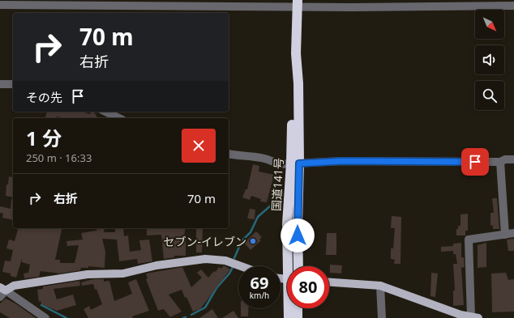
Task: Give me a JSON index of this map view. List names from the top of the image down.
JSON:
{
  "streets": {
    "highway": ["国道141号"]
  },
  "places": ["セブン-イレブン"],
  "north": "bottom right",
  "page": {
    "turn": ["70 m", "右折"],
    "then": "その先",
    "heading": ["1 分", "250 m · 16:33"],
    "list": [
      {
        "name": "右折",
        "value": "70 m"
      }
    ],
    "speed": "69 km/h",
    "limit": "80"
  }
}
